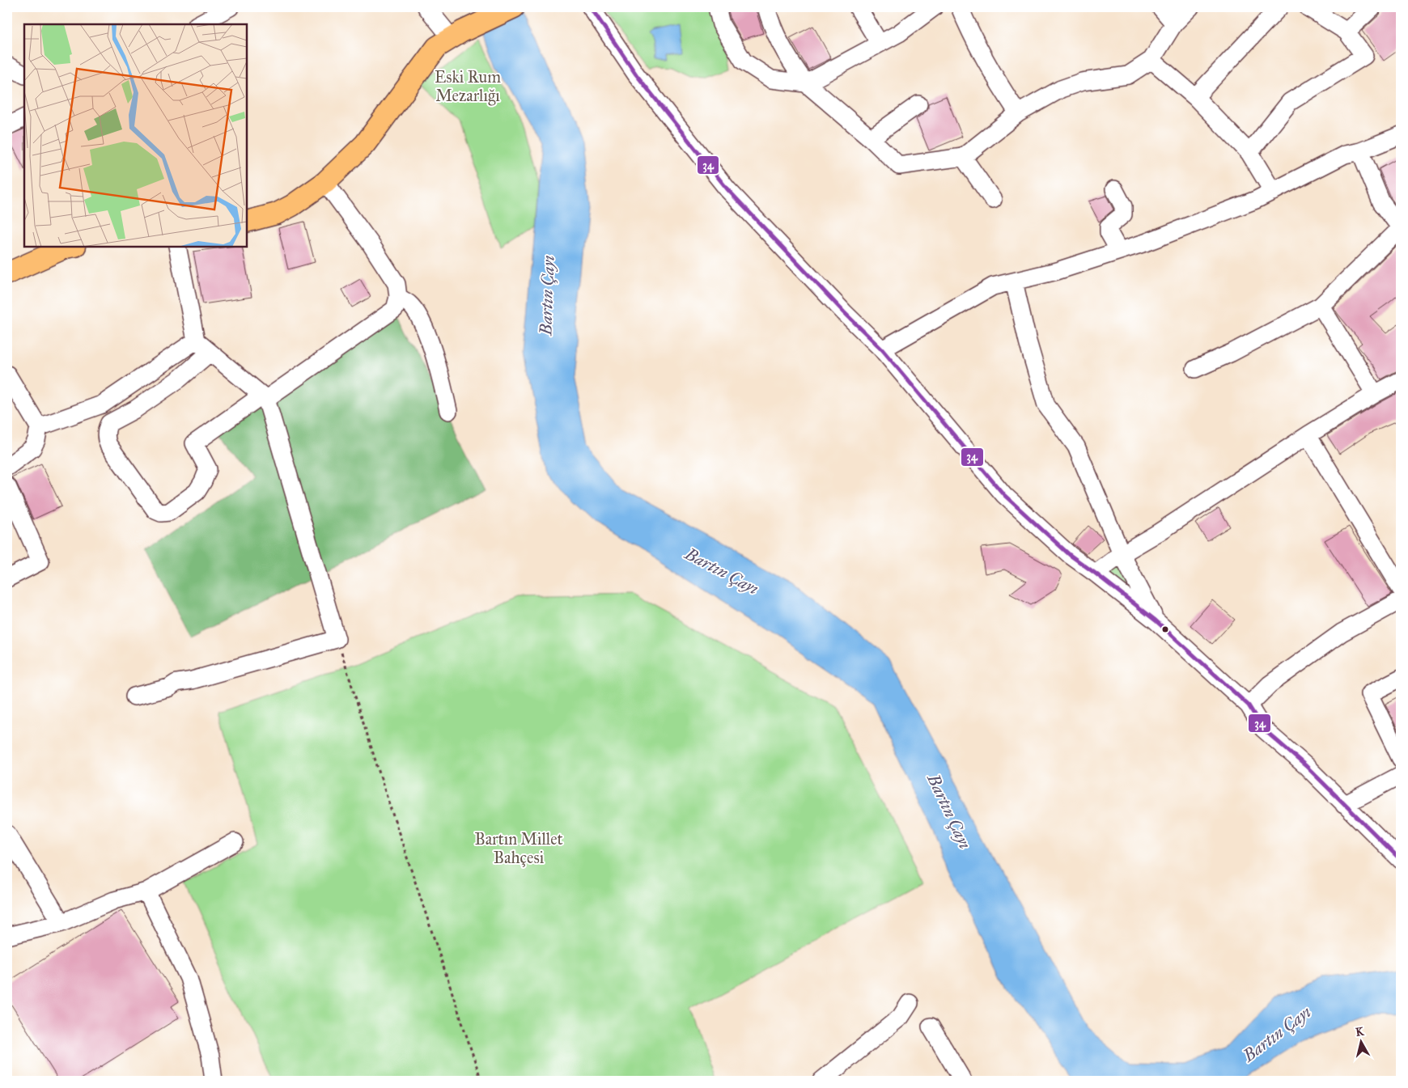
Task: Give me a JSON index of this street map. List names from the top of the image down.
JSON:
{
  "water": ["Bartın Çayı"],
  "parks": ["Eski Rum Mezarlığı", "Bartın Millet Bahçesi"],
  "lines": ["transit line 34"],
  "north": "top"
}
